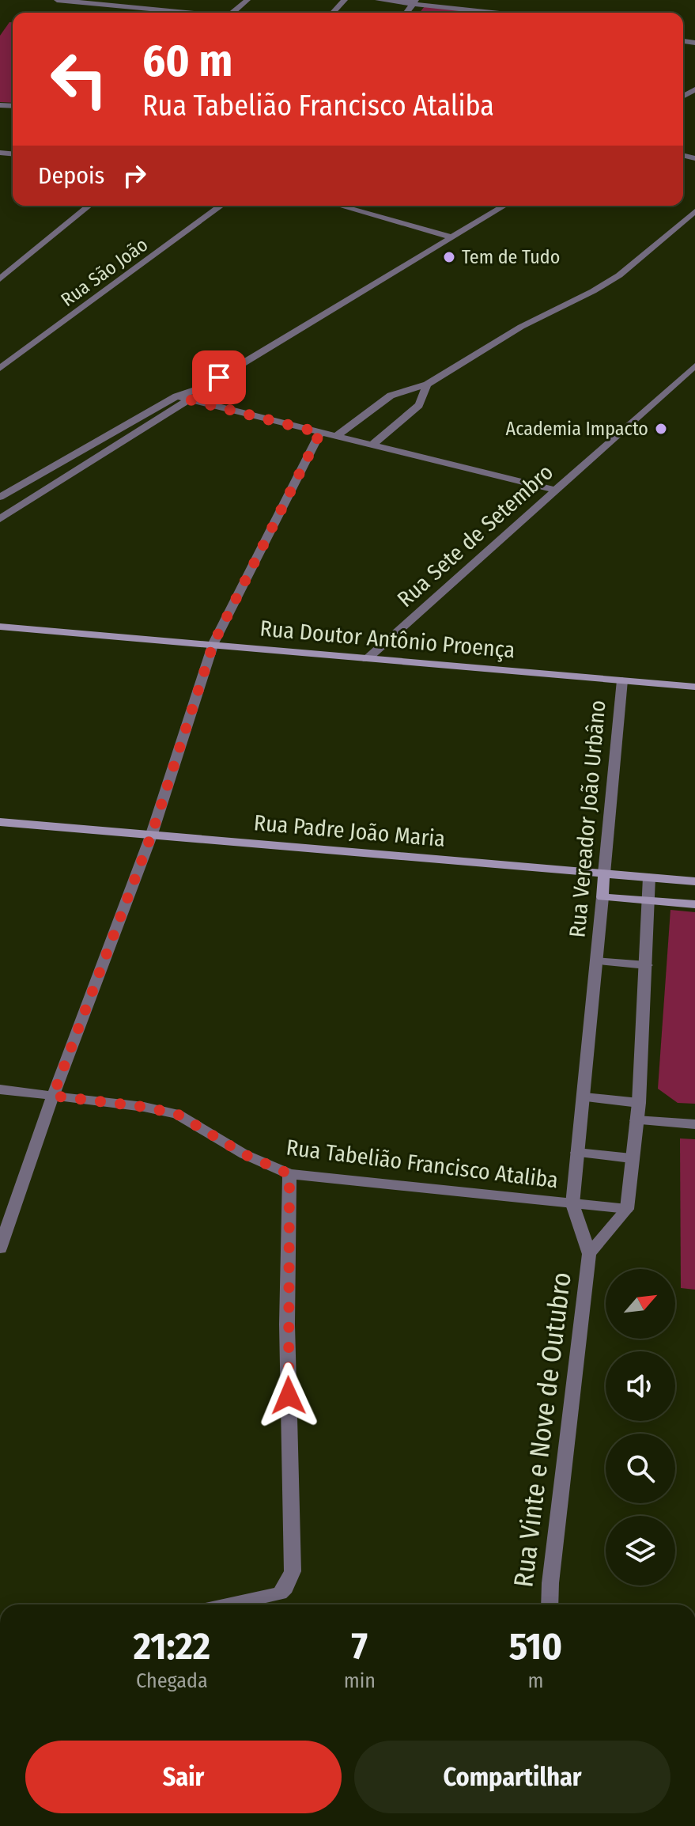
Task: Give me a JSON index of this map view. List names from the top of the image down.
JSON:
{
  "streets": {
    "main road": ["Rua Doutor Antônio Proença", "Rua Vereador João Urbâno", "Rua Padre João Maria"],
    "street": [
      "Rua São João",
      "Rua Sete de Setembro",
      "Rua Tabelião Francisco Ataliba",
      "Rua Vinte e Nove de Outubro"
    ]
  },
  "crossings": [
    ["Rua Sete de Setembro", "Rua Doutor Antônio Proença"],
    ["Rua Doutor Antônio Proença", "Rua Vereador João Urbâno"],
    ["Rua Vereador João Urbâno", "Rua Padre João Maria"],
    ["Rua Vereador João Urbâno", "Rua Tabelião Francisco Ataliba"],
    ["Rua Vereador João Urbâno", "Rua Vinte e Nove de Outubro"],
    ["Rua Tabelião Francisco Ataliba", "Rua Vinte e Nove de Outubro"]
  ],
  "places": ["Tem de Tudo", "Academia Impacto"],
  "north": "top right",
  "page": {
    "turn": ["60 m", "Rua Tabelião Francisco Ataliba"],
    "then": "Depois",
    "eta": [
      "21:22",
      "Chegada",
      "7",
      "min",
      "510",
      "m"
    ],
    "buttons": ["Sair", "Compartilhar"]
  }
}
